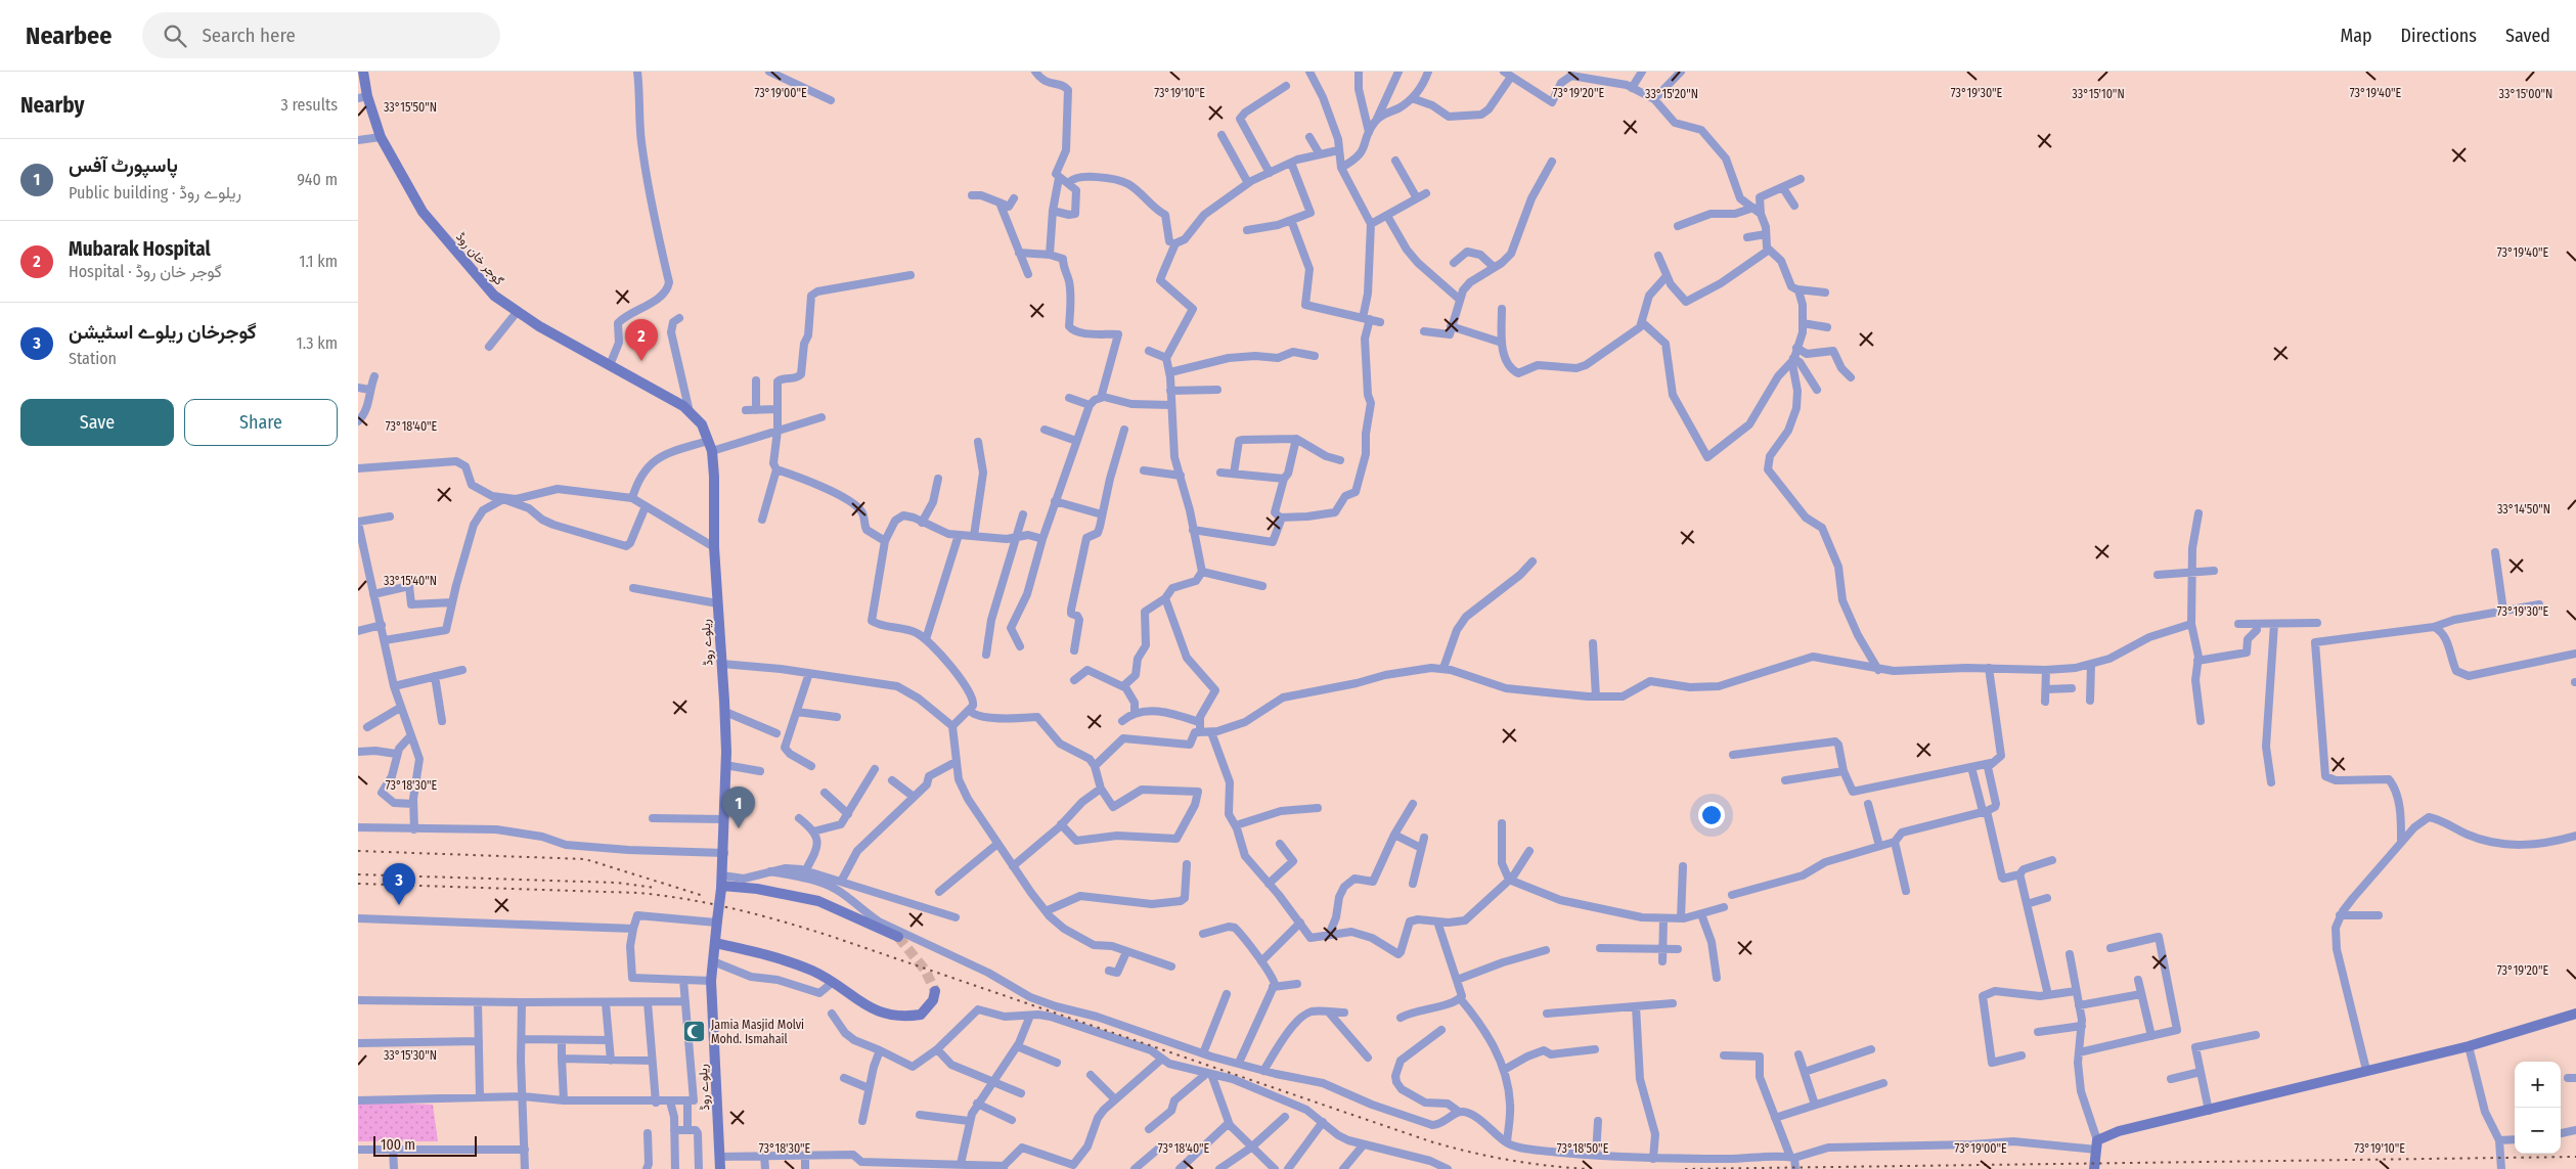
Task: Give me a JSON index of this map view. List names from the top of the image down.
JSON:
{
  "streets": {
    "main road": ["گوجر خان روڈ", "ریلوے روڈ"]
  },
  "crossings": [
    ["گوجر خان روڈ", "ریلوے روڈ"]
  ],
  "places": {
    "mosque": ["Jamia Masjid Molvi Mohd. Ismahail"]
  },
  "scale_bar": "100 m",
  "page": {
    "header": "Nearbee",
    "search": "Search here",
    "nav": ["Map", "Directions", "Saved"],
    "heading": ["Nearby", "3 results"],
    "list": [
      {
        "mark": "1",
        "name": "پاسپورٹ آفس",
        "note": "Public building · ریلوے روڈ",
        "value": "940 m"
      },
      {
        "mark": "2",
        "name": "Mubarak Hospital",
        "note": "Hospital · گوجر خان روڈ",
        "value": "1.1 km"
      },
      {
        "mark": "3",
        "name": "گوجرخان ریلوے اسٹیشن",
        "note": "Station",
        "value": "1.3 km"
      }
    ],
    "pins": ["2", "1", "3"],
    "buttons": ["Save", "Share"],
    "map_buttons": ["+", "−"],
    "scale": "100 m"
  },
  "coordinates": [
    "73°19'00\"E",
    "73°19'10\"E",
    "73°19'20\"E",
    "73°19'30\"E",
    "73°19'40\"E",
    "33°15'20\"N",
    "33°15'10\"N",
    "33°15'00\"N",
    "33°15'50\"N",
    "73°18'40\"E",
    "33°14'50\"N",
    "33°15'40\"N",
    "73°18'30\"E",
    "33°15'30\"N",
    "73°18'50\"E"
  ]
}
